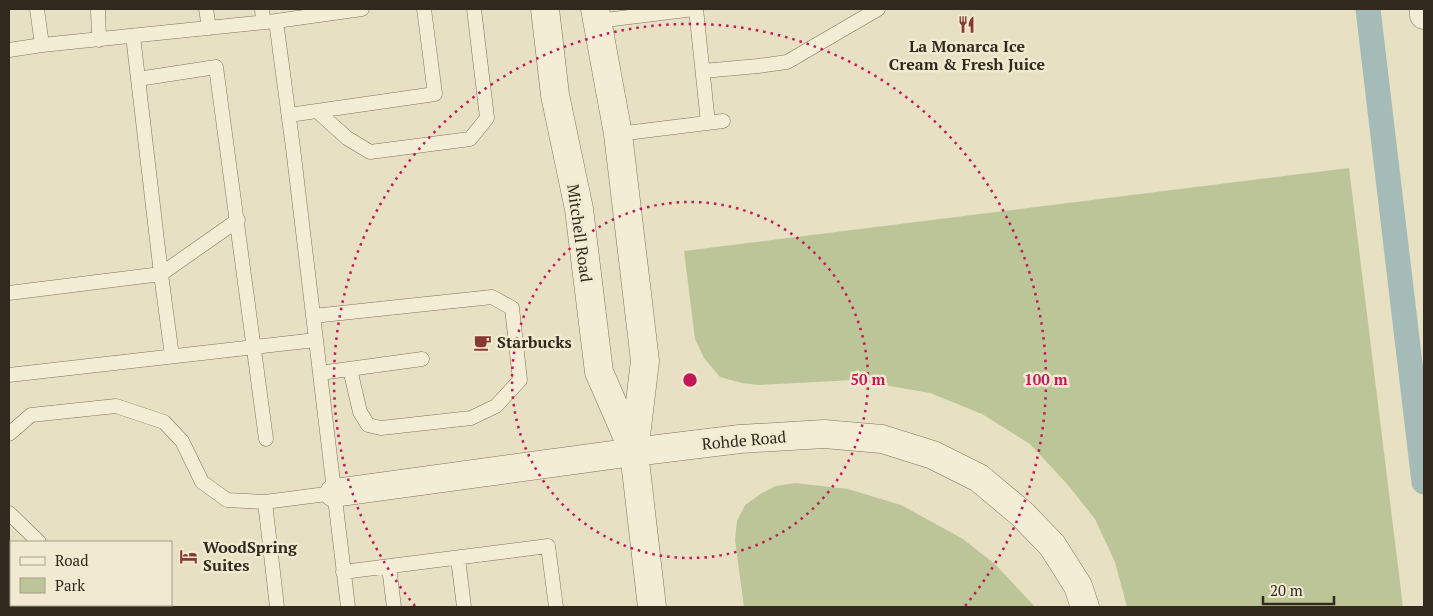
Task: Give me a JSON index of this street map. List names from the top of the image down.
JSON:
{
  "streets": {
    "street": ["Mitchell Road", "Rohde Road"]
  },
  "crossings": [
    ["Mitchell Road", "Rohde Road"]
  ],
  "places": {
    "restaurant": ["La Monarca Ice Cream & Fresh Juice"],
    "cafe": ["Starbucks"],
    "hotel": ["WoodSpring Suites"]
  },
  "legend": ["Road", "Park"],
  "scale_bar": "20 m",
  "rings": ["50 m", "100 m"]
}
